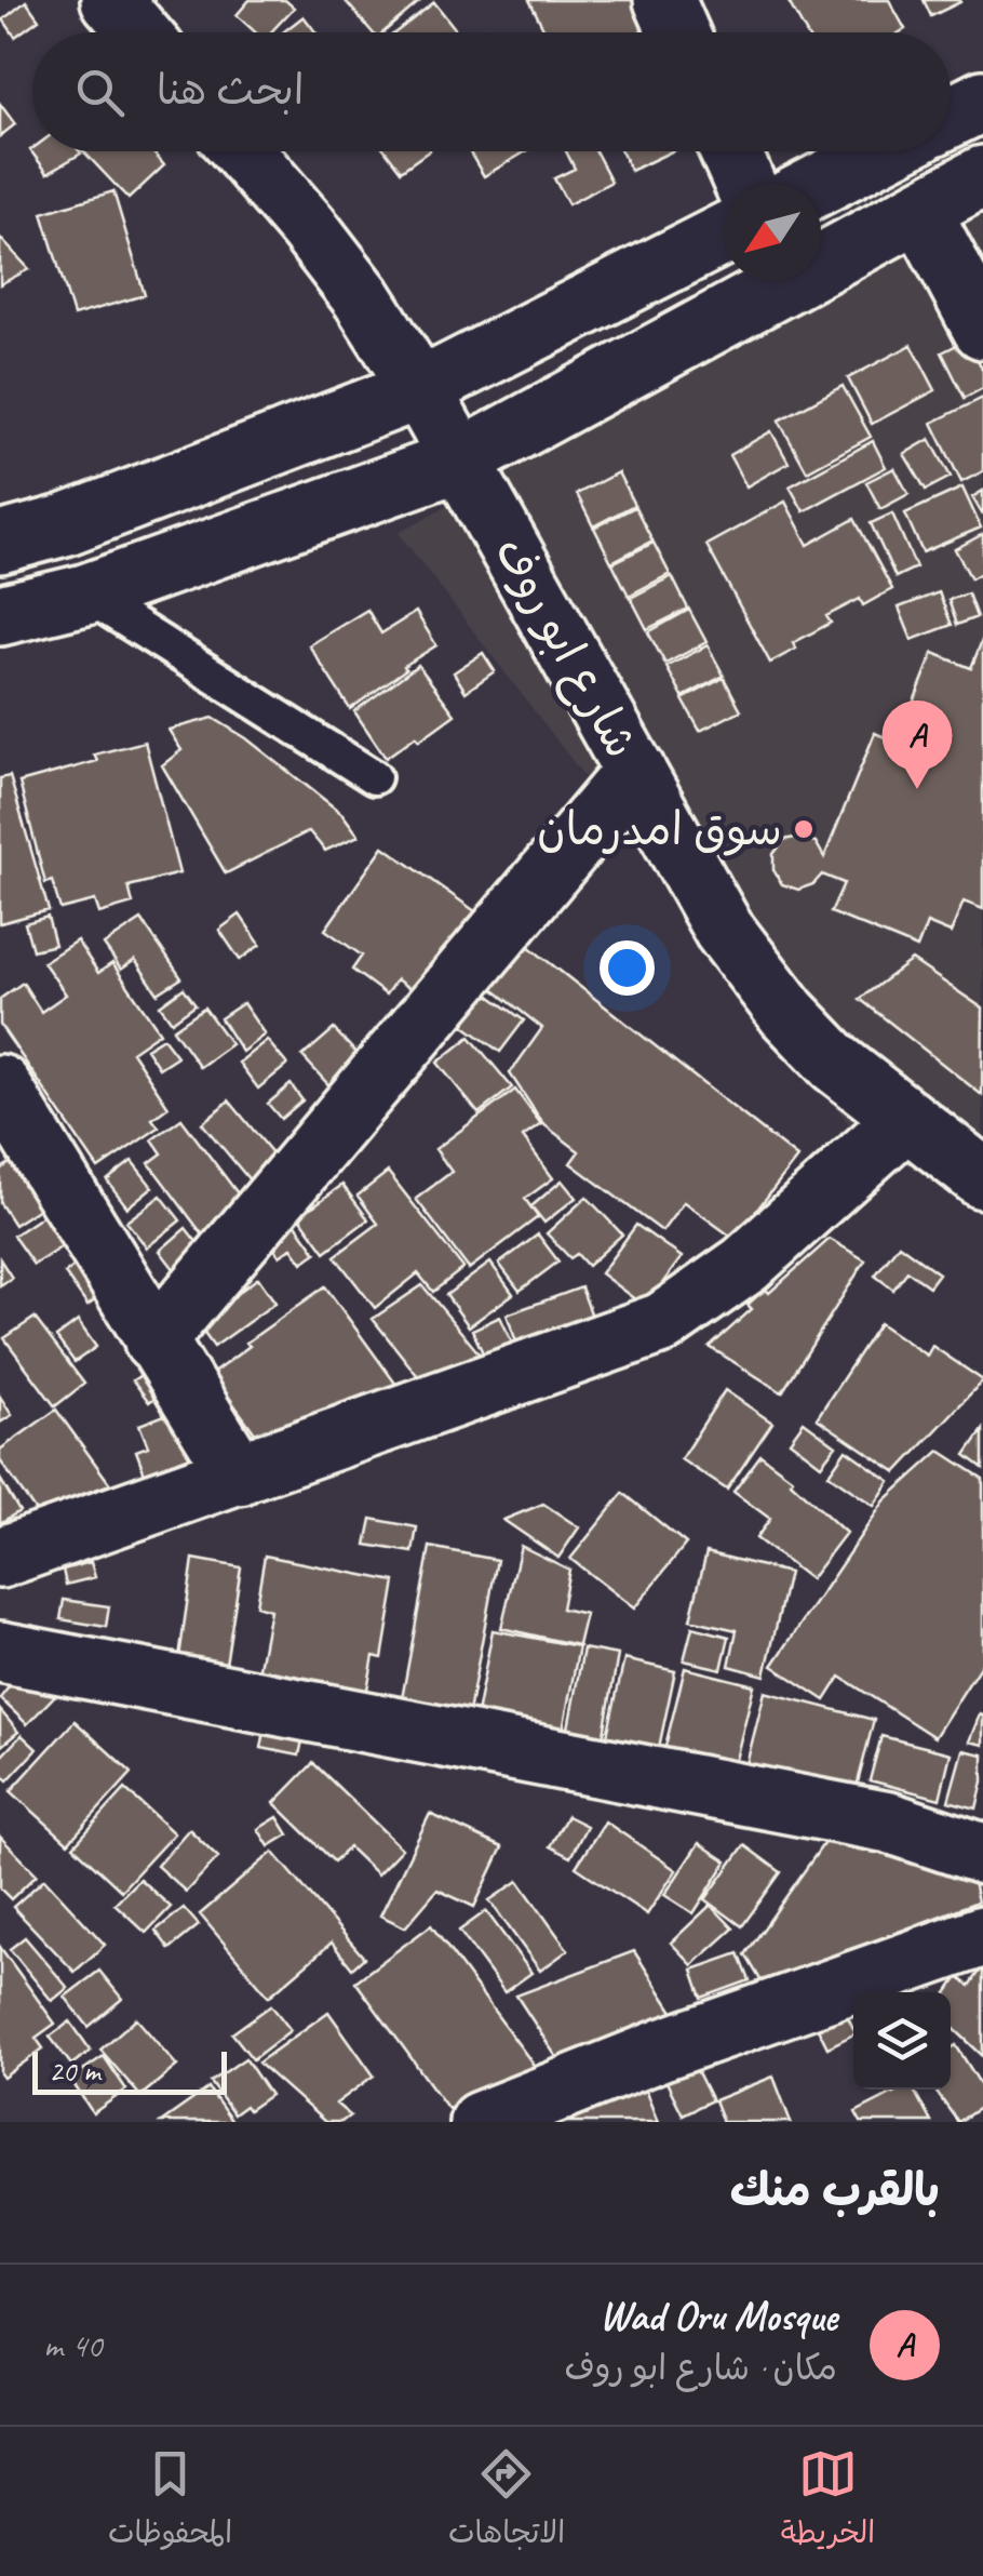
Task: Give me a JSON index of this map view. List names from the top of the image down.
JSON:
{
  "streets": {
    "street": ["شارع ابو روف"]
  },
  "places": ["سوق امدرمان"],
  "scale_bar": "20 m",
  "north": "bottom left",
  "page": {
    "search": "ابحث هنا",
    "pins": "A",
    "scale": "20 m",
    "heading": "بالقرب منك",
    "list": [
      {
        "mark": "A",
        "name": "Wad Oru Mosque",
        "note": "مكان · شارع ابو روف",
        "value": "40 m"
      }
    ],
    "nav": ["الخريطة", "الاتجاهات", "المحفوظات"]
  }
}
